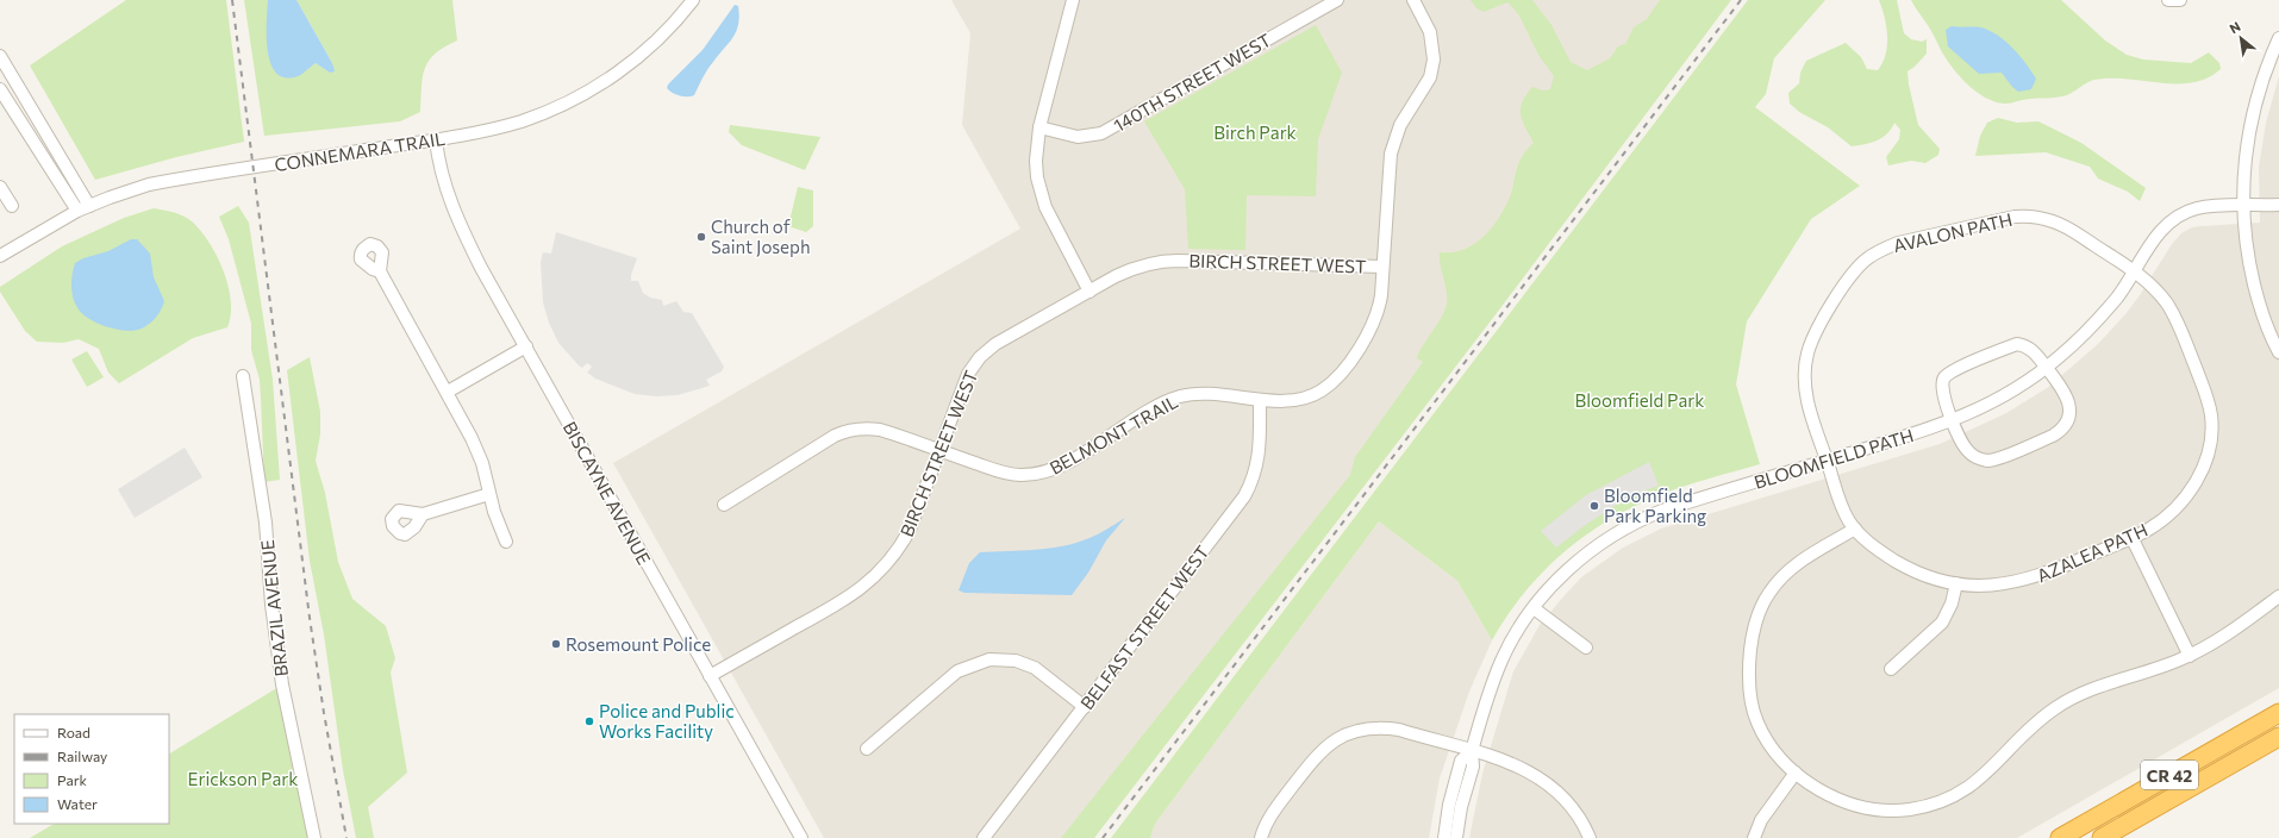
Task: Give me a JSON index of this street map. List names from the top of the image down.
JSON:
{
  "streets": {
    "highway": ["CR 42"],
    "street": [
      "140TH STREET WEST",
      "CONNEMARA TRAIL",
      "AVALON PATH",
      "BIRCH STREET WEST",
      "BELMONT TRAIL",
      "BLOOMFIELD PATH",
      "BISCAYNE AVENUE",
      "AZALEA PATH",
      "BRAZIL AVENUE",
      "BELFAST STREET WEST"
    ]
  },
  "crossings": [
    ["CONNEMARA TRAIL", "BISCAYNE AVENUE"],
    ["AVALON PATH", "BLOOMFIELD PATH"],
    ["AVALON PATH", "AZALEA PATH"],
    ["BIRCH STREET WEST", "BELMONT TRAIL"],
    ["BIRCH STREET WEST", "BISCAYNE AVENUE"],
    ["BELMONT TRAIL", "BELFAST STREET WEST"],
    ["BLOOMFIELD PATH", "AZALEA PATH"]
  ],
  "parks": ["Birch Park", "Bloomfield Park", "Erickson Park"],
  "places": [
    "Church of Saint Joseph",
    "Bloomfield Park Parking",
    "Rosemount Police",
    "Police and Public Works Facility"
  ],
  "legend": [
    "Road",
    "Railway",
    "Park",
    "Water"
  ],
  "north": "top left"
}
